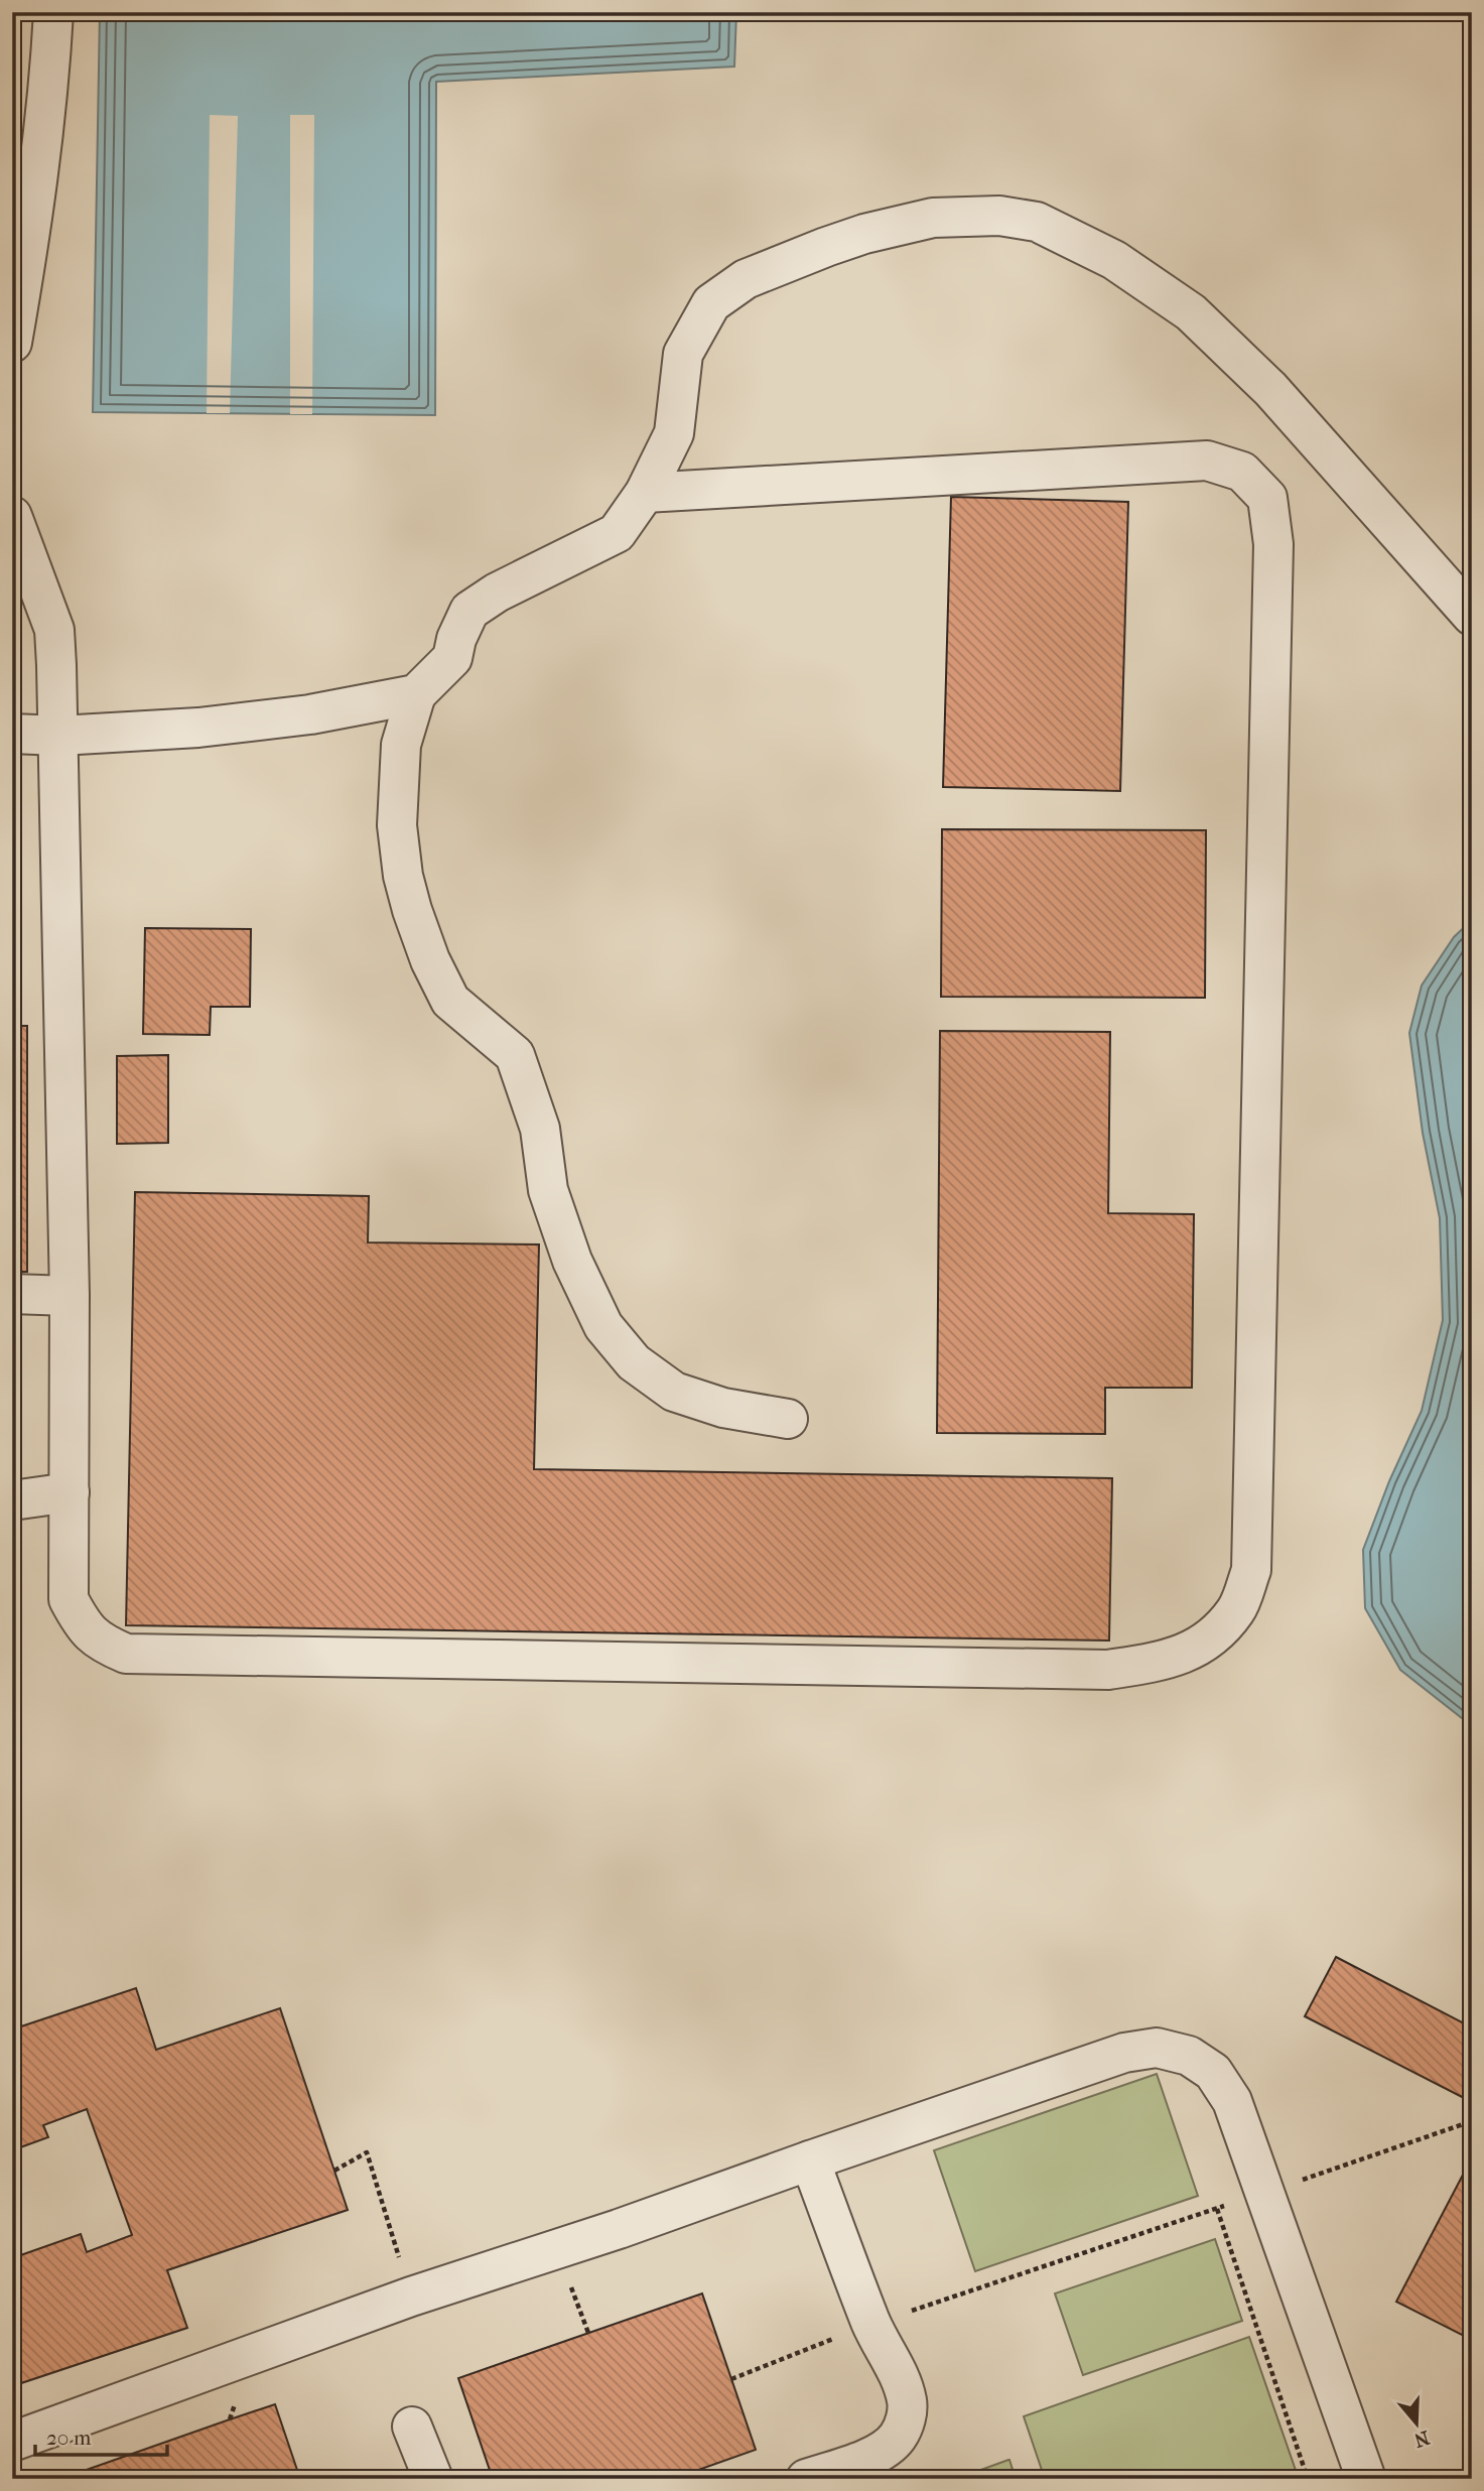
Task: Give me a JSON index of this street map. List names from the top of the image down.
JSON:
{
  "scale_bar": "20 m",
  "north": "bottom"
}
